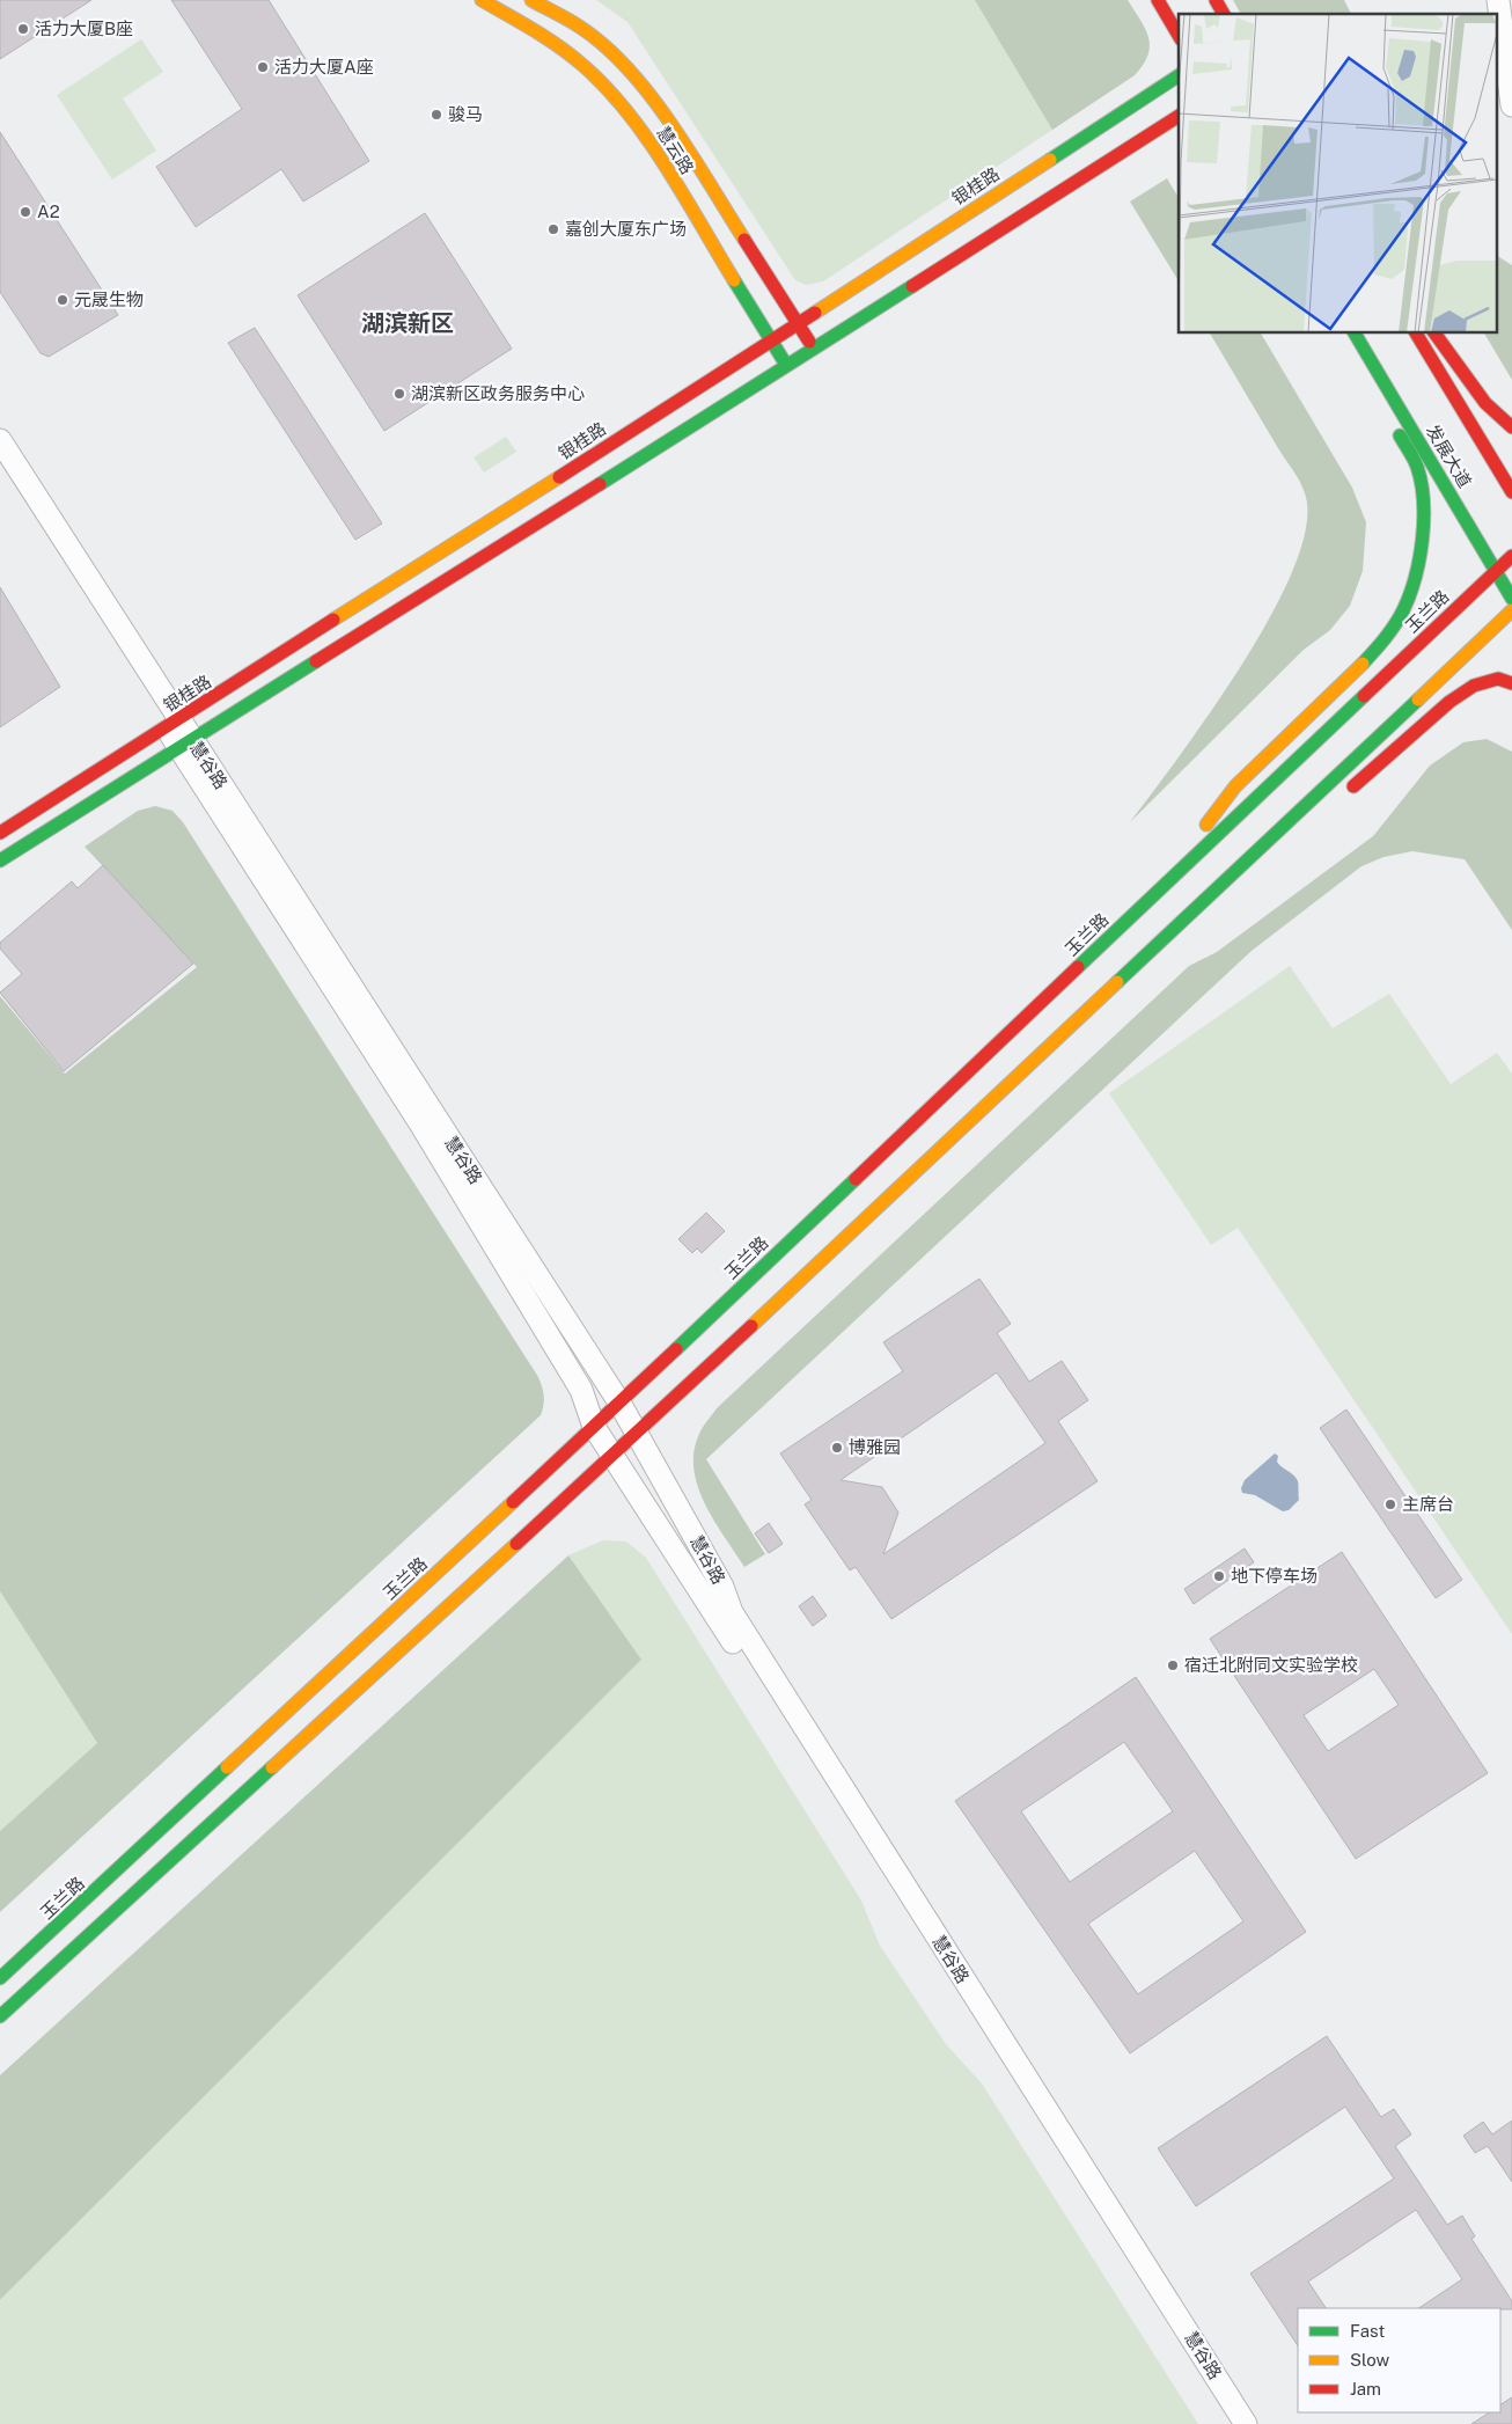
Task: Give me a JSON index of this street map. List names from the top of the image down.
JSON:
{
  "streets": {
    "street": [
      "慧云路",
      "银桂路",
      "发展大道",
      "玉兰路",
      "慧谷路"
    ]
  },
  "crossings": [
    ["慧云路", "银桂路"],
    ["银桂路", "慧谷路"],
    ["发展大道", "玉兰路"],
    ["玉兰路", "慧谷路"]
  ],
  "districts": ["湖滨新区"],
  "places": [
    "活力大厦B座",
    "活力大厦A座",
    "骏马",
    "A2",
    "嘉创大厦东广场",
    "元晟生物",
    "湖滨新区政务服务中心",
    "博雅园",
    "主席台",
    "地下停车场",
    "宿迁北附同文实验学校"
  ],
  "legend": ["Fast", "Slow", "Jam"]
}
